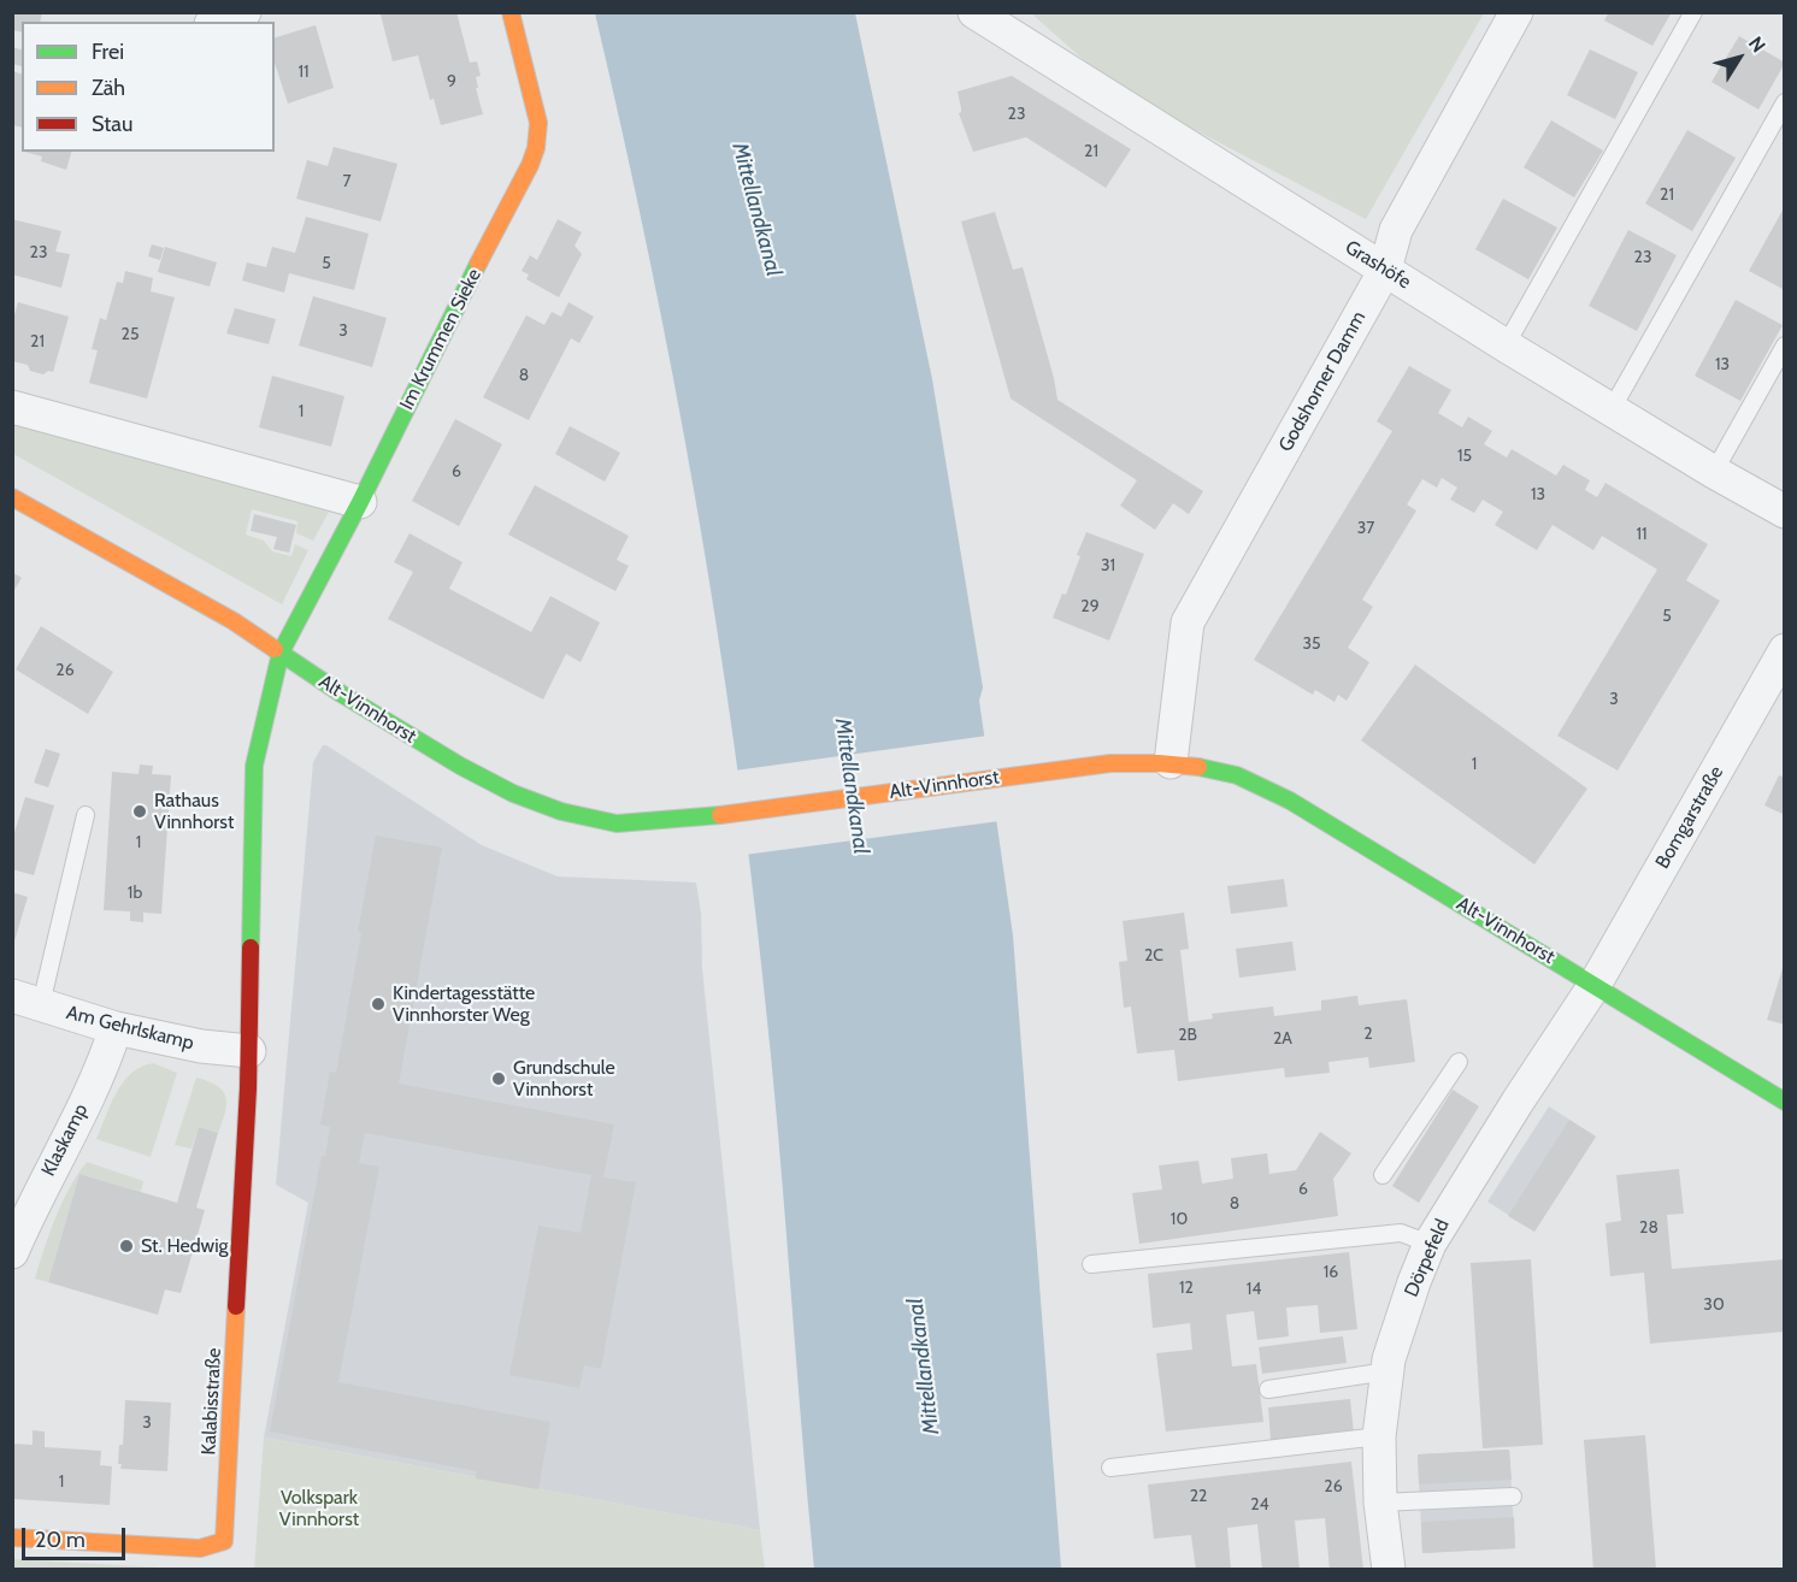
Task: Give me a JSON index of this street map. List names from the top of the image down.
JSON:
{
  "streets": {
    "street": [
      "Grashöfe",
      "Im Krummen Sieke",
      "Godshorner Damm",
      "Alt-Vinnhorst",
      "Bomgarstraße",
      "Am Gehrlskamp",
      "Klaskamp",
      "Dörpefeld",
      "Kalabisstraße"
    ]
  },
  "crossings": [
    ["Grashöfe", "Godshorner Damm"],
    ["Im Krummen Sieke", "Alt-Vinnhorst"],
    ["Im Krummen Sieke", "Am Gehrlskamp"],
    ["Im Krummen Sieke", "Kalabisstraße"],
    ["Godshorner Damm", "Alt-Vinnhorst"],
    ["Alt-Vinnhorst", "Bomgarstraße"],
    ["Alt-Vinnhorst", "Dörpefeld"],
    ["Bomgarstraße", "Dörpefeld"],
    ["Am Gehrlskamp", "Klaskamp"],
    ["Am Gehrlskamp", "Kalabisstraße"]
  ],
  "water": ["Mittellandkanal"],
  "parks": ["Volkspark Vinnhorst"],
  "places": [
    "Rathaus Vinnhorst",
    "Kindertagesstätte Vinnhorster Weg",
    "Grundschule Vinnhorst",
    "St. Hedwig"
  ],
  "house_numbers": [
    "11",
    "9",
    "23",
    "21",
    "7",
    "21",
    "23",
    "23",
    "5",
    "3",
    "25",
    "21",
    "13",
    "8",
    "1",
    "15",
    "6",
    "13",
    "37",
    "11",
    "31",
    "29",
    "5",
    "35",
    "26",
    "3",
    "1",
    "1",
    "1b",
    "2C",
    "2",
    "2B",
    "2A",
    "6",
    "8",
    "10",
    "28",
    "16",
    "12",
    "14",
    "30",
    "3",
    "1",
    "26",
    "22",
    "24"
  ],
  "legend": ["Frei", "Zäh", "Stau"],
  "scale_bar": "20 m",
  "north": "top right"
}
